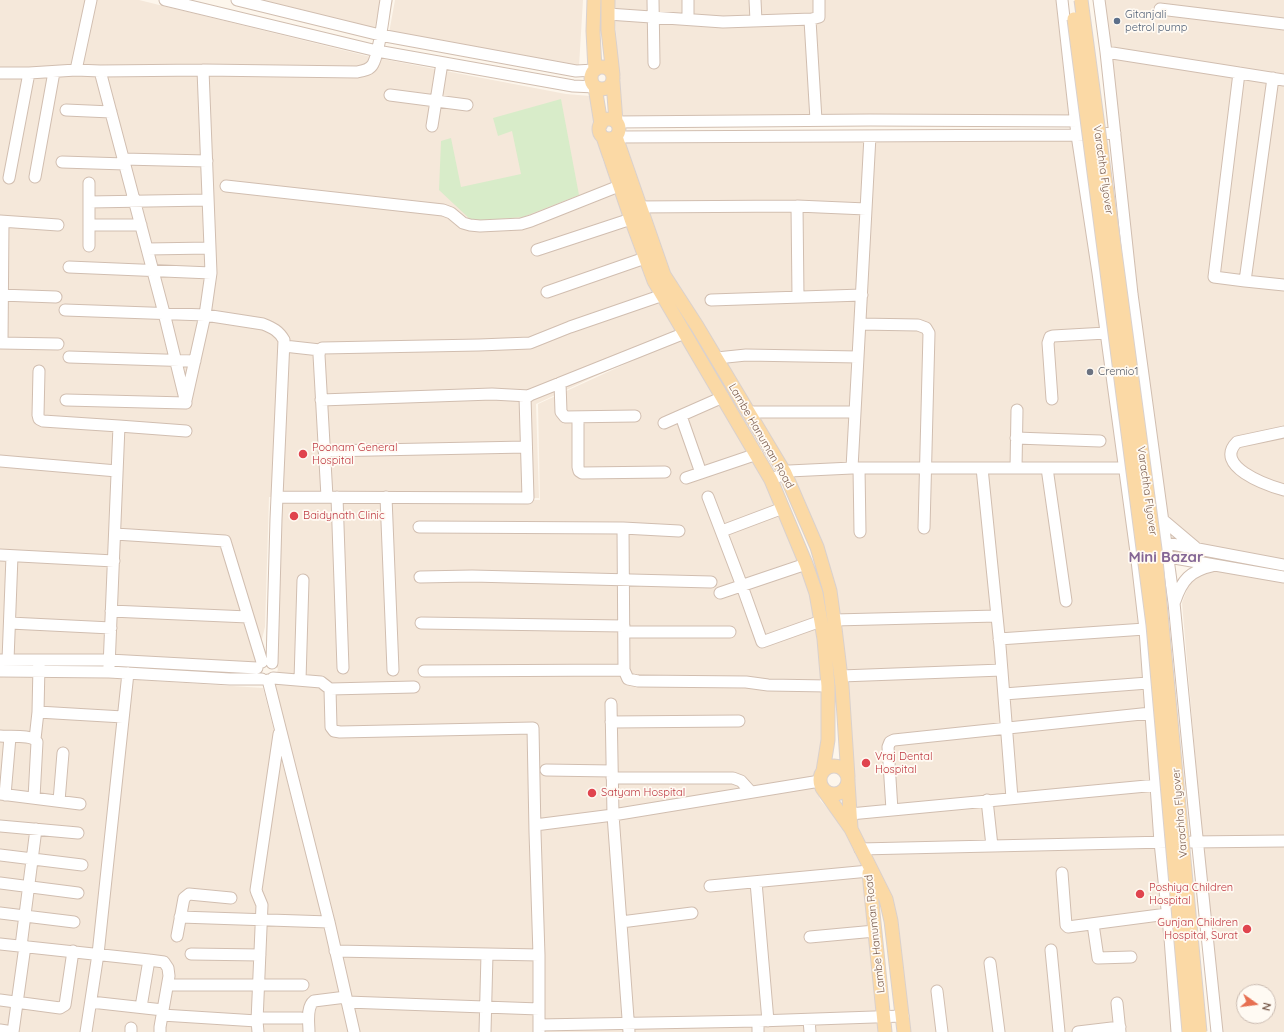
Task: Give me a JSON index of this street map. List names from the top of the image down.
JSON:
{
  "streets": {
    "main road": ["Varachha Flyover", "Lambe Hanuman Road"]
  },
  "districts": ["Mini Bazar"],
  "places": [
    "Gitanjali petrol pump",
    "Cremio1",
    "Poonam General Hospital",
    "Baidynath Clinic",
    "Vraj Dental Hospital",
    "Satyam Hospital",
    "Poshiya Children Hospital",
    "Gunjan Children Hospital, Surat"
  ],
  "north": "right"
}
